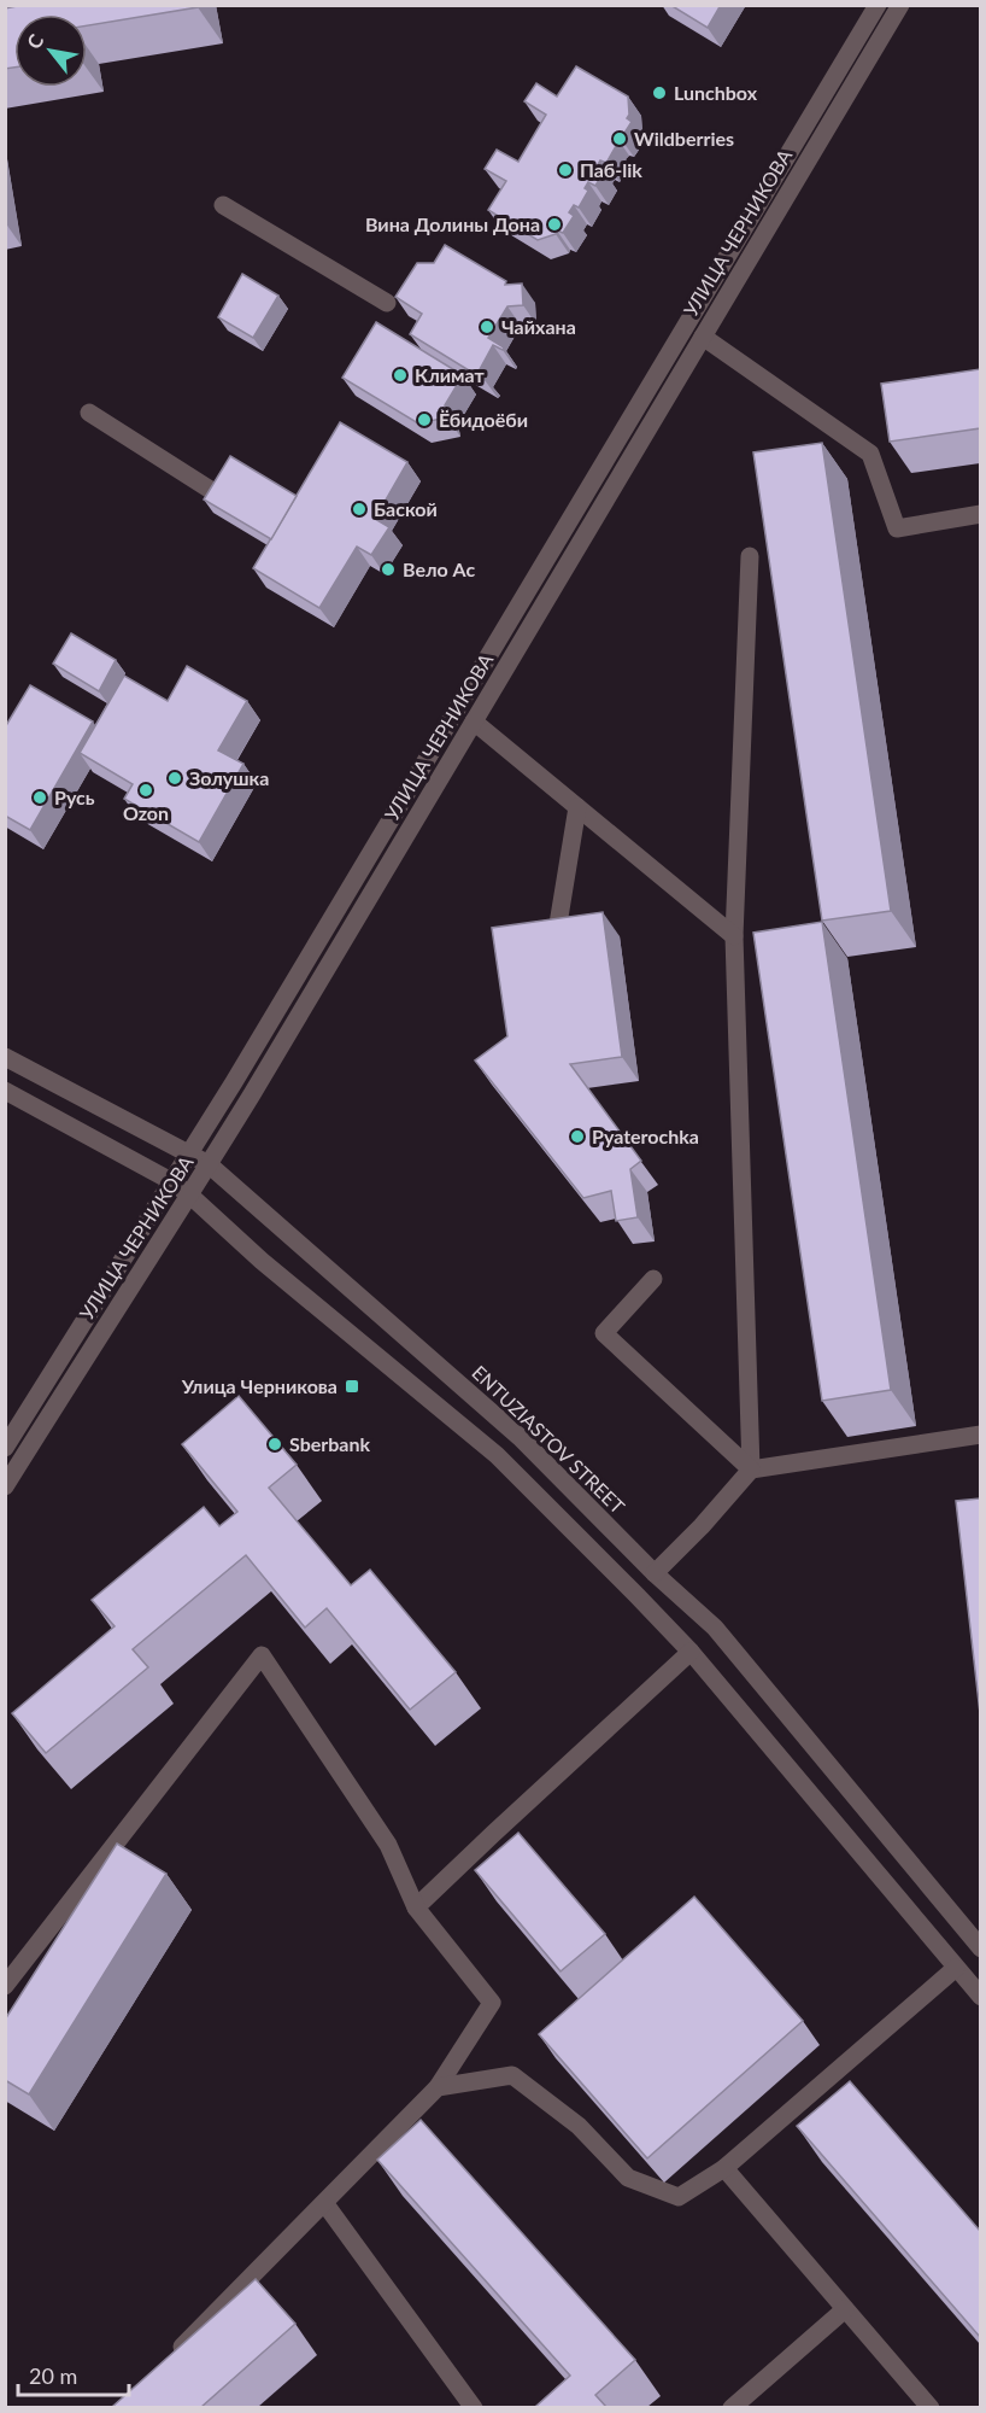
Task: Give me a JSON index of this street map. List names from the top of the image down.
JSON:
{
  "streets": {
    "street": ["УЛИЦА ЧЕРНИКОВА", "ENTUZIASTOV STREET"]
  },
  "crossings": [
    ["УЛИЦА ЧЕРНИКОВА", "ENTUZIASTOV STREET"]
  ],
  "places": {
    "other": [
      "Lunchbox",
      "Wildberries",
      "Паб-lik",
      "Вина Долины Дона",
      "Чайхана",
      "Климат",
      "Ёбидоёби",
      "Баской",
      "Вело Ас",
      "Золушка",
      "Ozon",
      "Русь",
      "Pyaterochka",
      "Sberbank"
    ],
    "transit": ["Улица Черникова"]
  },
  "scale_bar": "20 m",
  "north": "top left"
}
